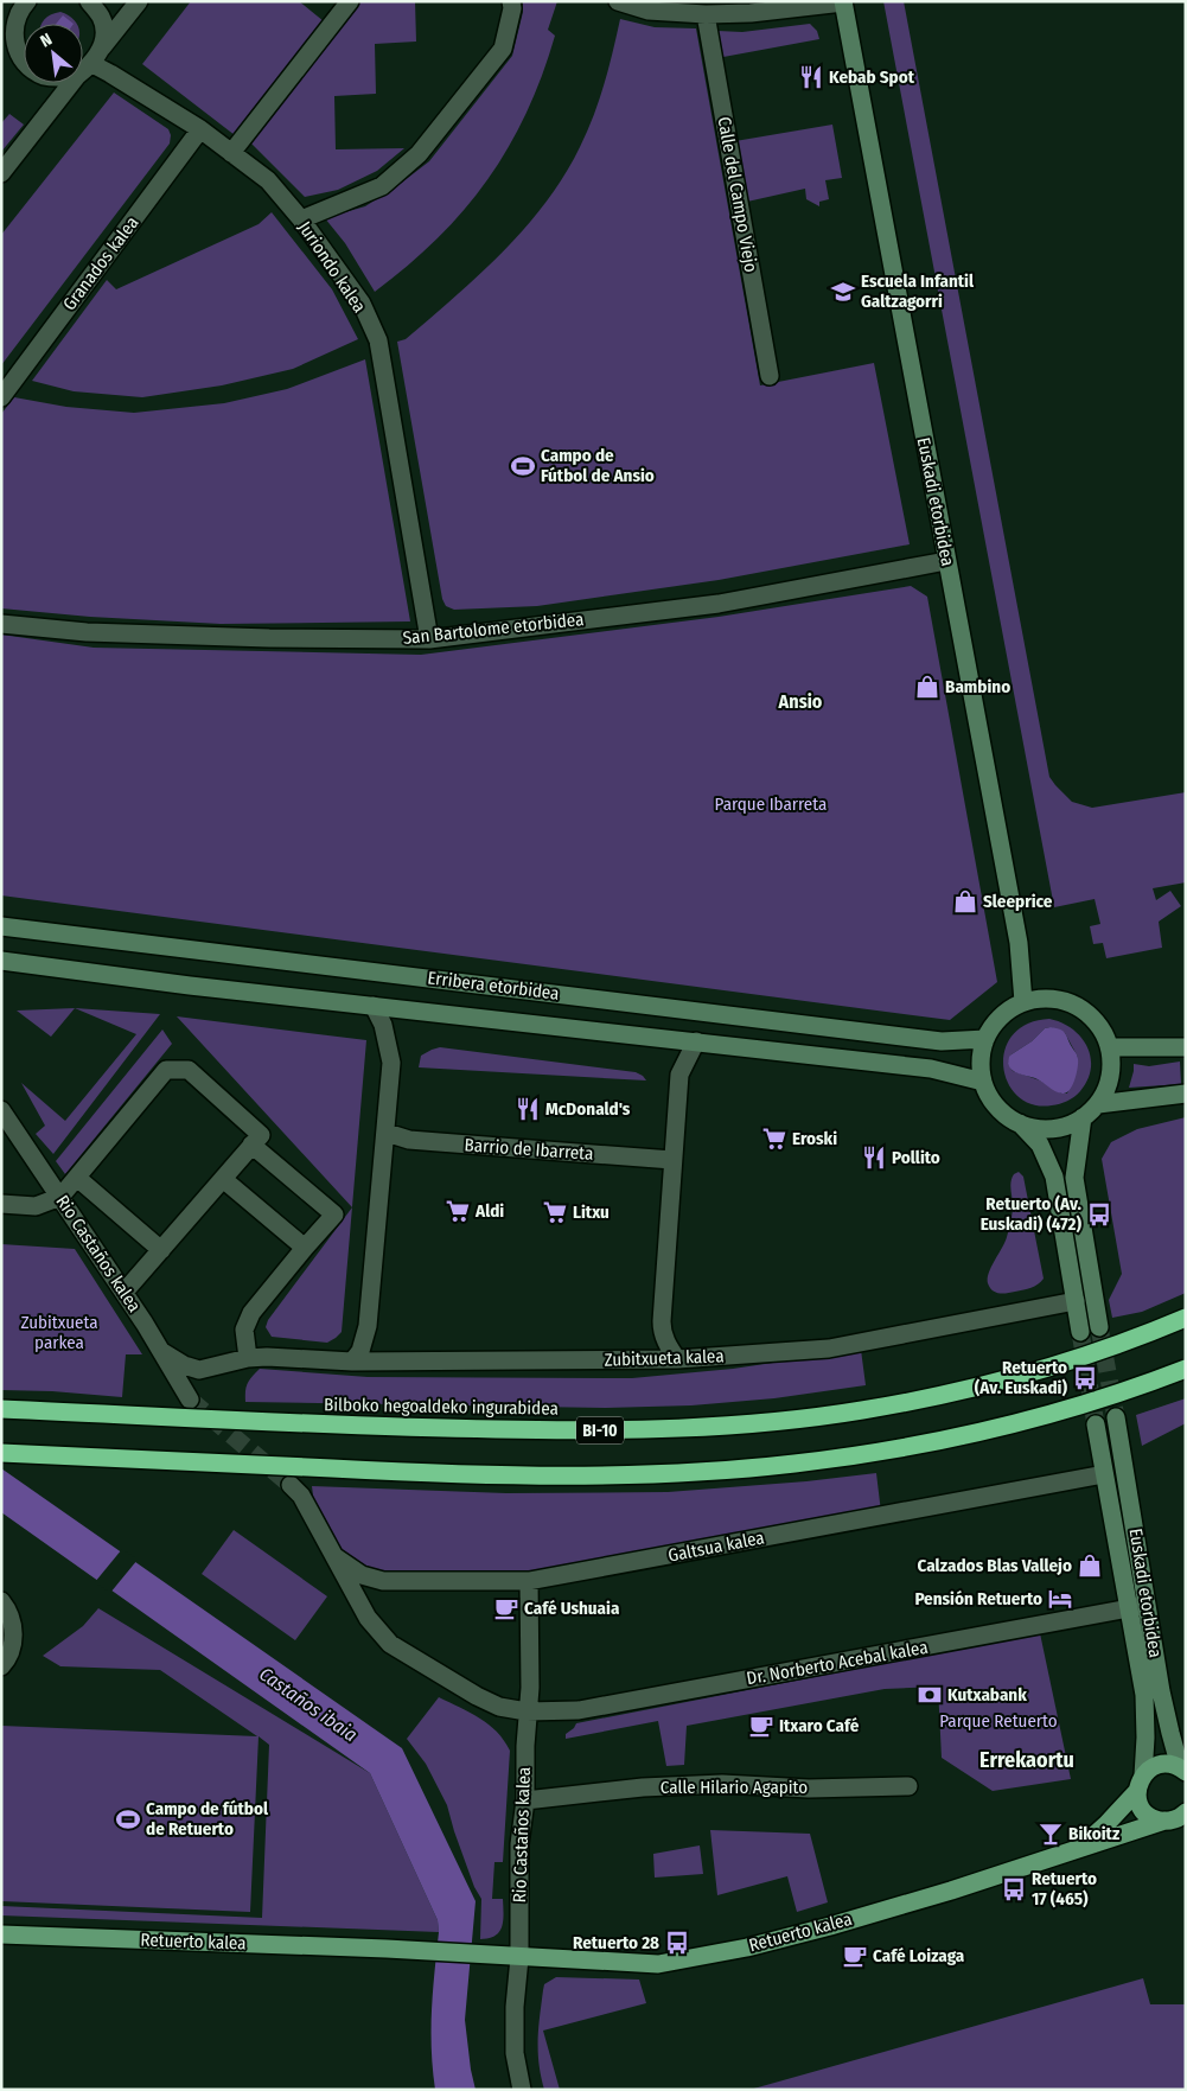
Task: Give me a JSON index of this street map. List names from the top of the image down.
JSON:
{
  "streets": {
    "highway": ["Bilboko hegoaldeko ingurabidea", "BI-10"],
    "main road": ["Euskadi etorbidea", "Erribera etorbidea", "Retuerto kalea"],
    "street": [
      "Calle del Campo Viejo",
      "Granados kalea",
      "Juriondo kalea",
      "San Bartolome etorbidea",
      "Barrio de Ibarreta",
      "Rio Castaños kalea",
      "Zubitxueta kalea",
      "Galtsua kalea",
      "Dr. Norberto Acebal kalea",
      "Calle Hilario Agapito"
    ]
  },
  "crossings": [
    ["Granados kalea", "Juriondo kalea"],
    ["Juriondo kalea", "San Bartolome etorbidea"],
    ["Euskadi etorbidea", "San Bartolome etorbidea"],
    ["Euskadi etorbidea", "Erribera etorbidea"],
    ["Euskadi etorbidea", "Galtsua kalea"],
    ["Euskadi etorbidea", "Dr. Norberto Acebal kalea"],
    ["Rio Castaños kalea", "Zubitxueta kalea"],
    ["Rio Castaños kalea", "Galtsua kalea"],
    ["Rio Castaños kalea", "Dr. Norberto Acebal kalea"],
    ["Rio Castaños kalea", "Calle Hilario Agapito"],
    ["Rio Castaños kalea", "Retuerto kalea"]
  ],
  "districts": ["Ansio", "Errekaortu"],
  "water": ["Castaños ibaia"],
  "parks": ["Parque Ibarreta", "Zubitxueta parkea", "Parque Retuerto"],
  "places": {
    "restaurant": ["Kebab Spot", "McDonald's", "Pollito"],
    "school or university": ["Escuela Infantil Galtzagorri"],
    "sports": ["Campo de Fútbol de Ansio", "Campo de fútbol de Retuerto"],
    "shop": ["Bambino", "Sleeprice", "Calzados Blas Vallejo"],
    "supermarket": ["Eroski", "Aldi", "Litxu"],
    "bus stop": [
      "Retuerto (Av. Euskadi) (472)",
      "Retuerto (Av. Euskadi)",
      "Retuerto 17 (465)",
      "Retuerto 28"
    ],
    "hotel": ["Pensión Retuerto"],
    "cafe": ["Café Ushuaia", "Itxaro Café", "Café Loizaga"],
    "bank": ["Kutxabank"],
    "bar": ["Bikoitz"]
  },
  "north": "top left"
}
